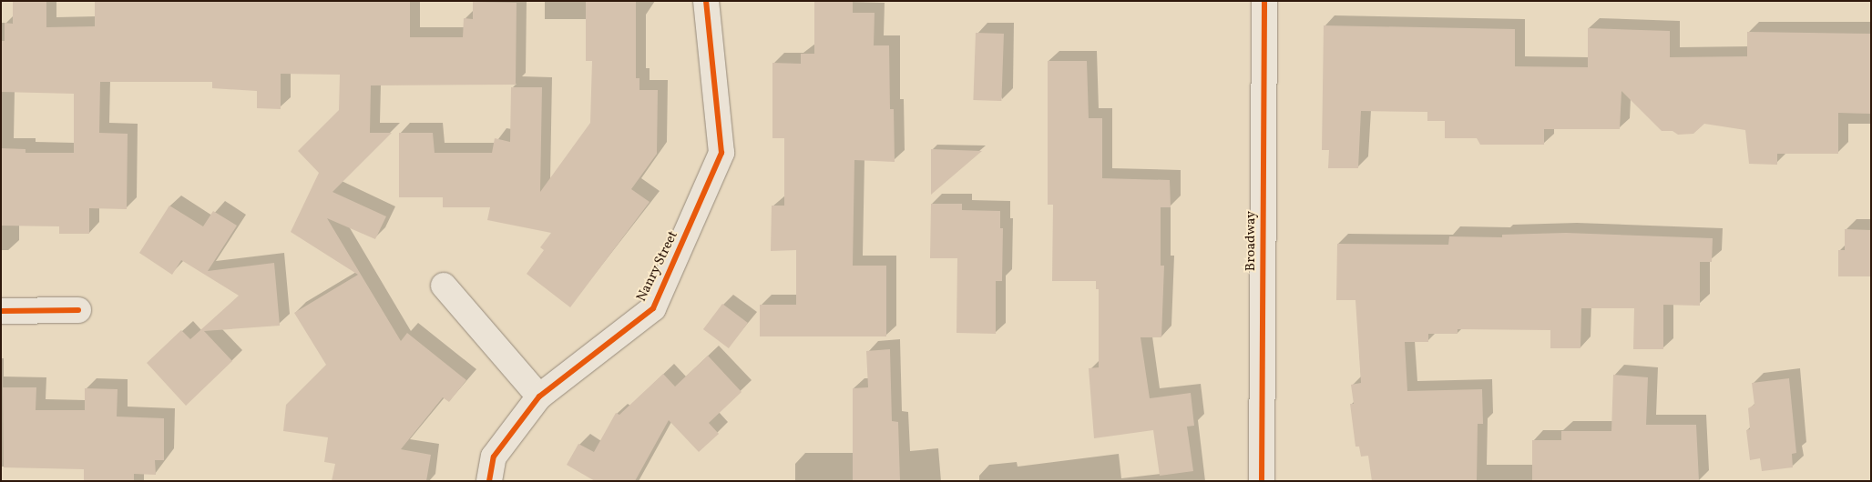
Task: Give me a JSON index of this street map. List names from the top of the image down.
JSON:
{
  "streets": {
    "street": ["Broadway", "Nanry Street"]
  }
}
